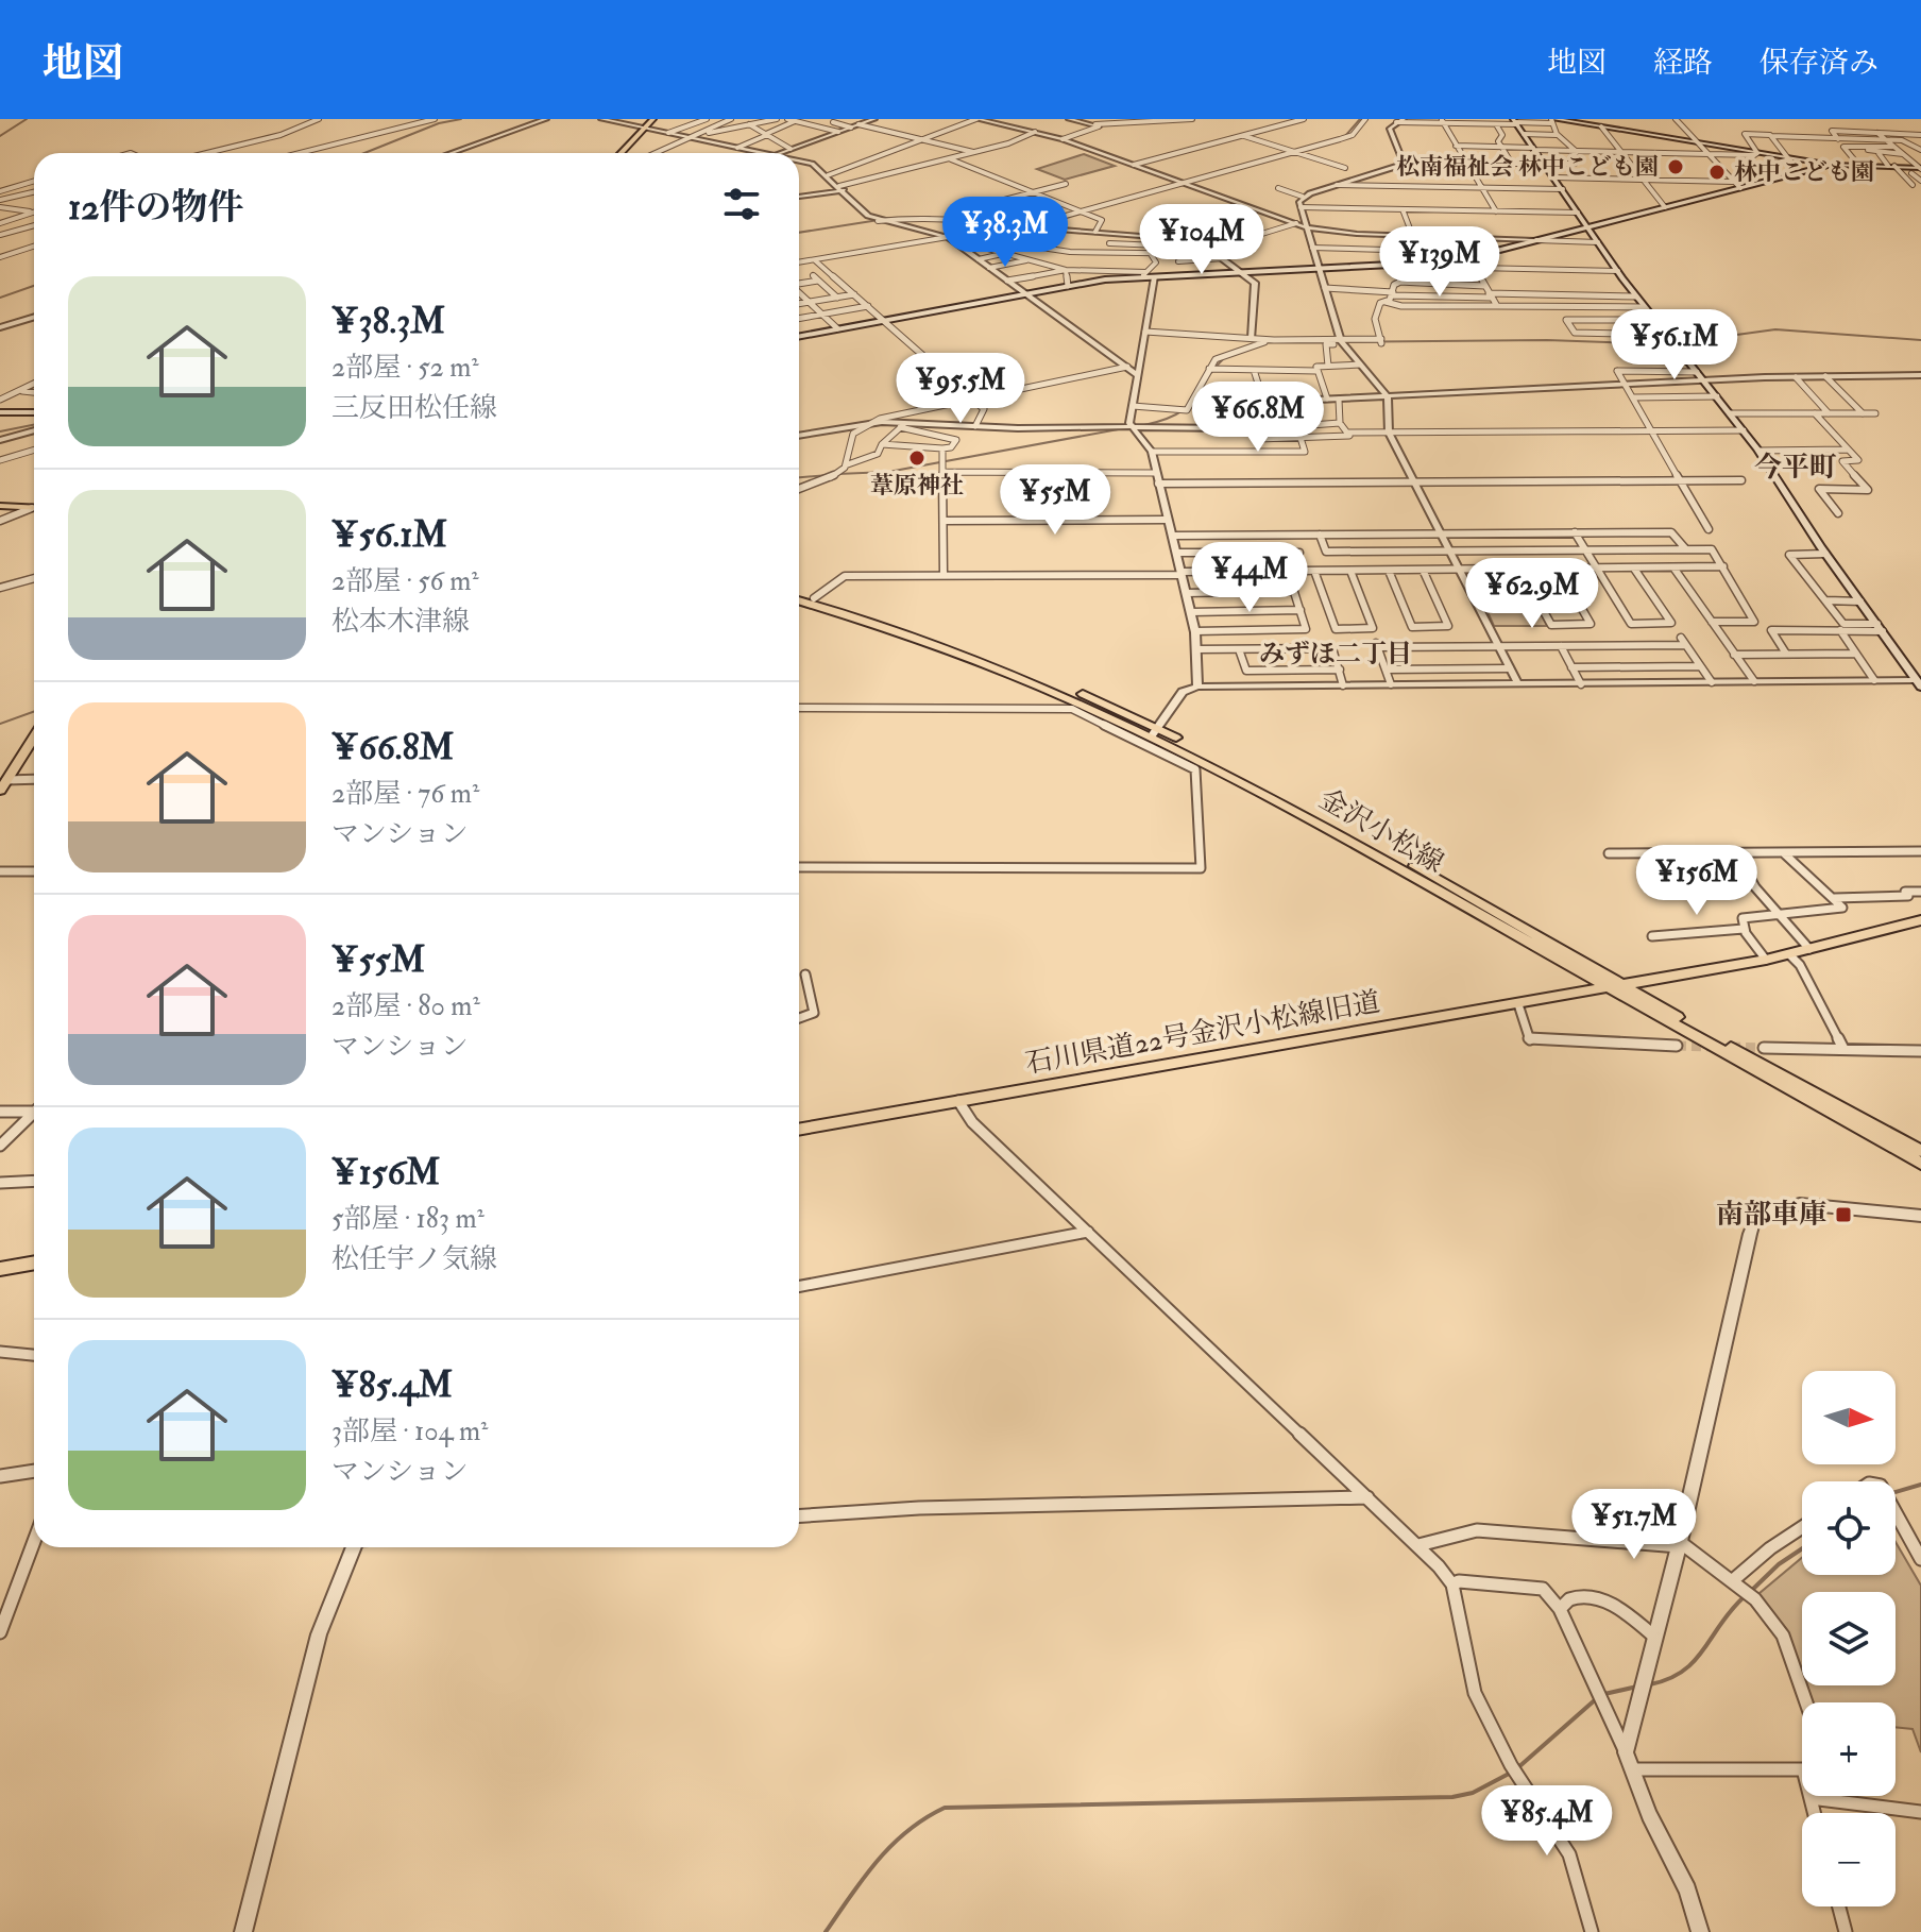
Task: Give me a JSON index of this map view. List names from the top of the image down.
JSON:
{
  "streets": {
    "main road": ["金沢小松線", "石川県道22号金沢小松線旧道"]
  },
  "crossings": [
    ["金沢小松線", "石川県道22号金沢小松線旧道"]
  ],
  "districts": ["今平町", "みずほ二丁目"],
  "places": {
    "other": ["松南福祉会 林中こども園", "林中こども園", "葦原神社"],
    "transit": ["南部車庫"]
  },
  "north": "right",
  "page": {
    "header": "地図",
    "nav": ["地図", "経路", "保存済み"],
    "heading": "12件の物件",
    "price": [
      "¥38.3M",
      "¥104M",
      "¥139M",
      "¥56.1M",
      "¥95.5M",
      "¥66.8M",
      "¥55M",
      "¥44M",
      "¥62.9M",
      "¥156M",
      "¥51.7M",
      "¥85.4M"
    ],
    "list": [
      {
        "name": "¥38.3M",
        "note": "2部屋 · 52 m² · 三反田松任線"
      },
      {
        "name": "¥56.1M",
        "note": "2部屋 · 56 m² · 松本木津線"
      },
      {
        "name": "¥66.8M",
        "note": "2部屋 · 76 m² · マンション"
      },
      {
        "name": "¥55M",
        "note": "2部屋 · 80 m² · マンション"
      },
      {
        "name": "¥156M",
        "note": "5部屋 · 183 m² · 松任宇ノ気線"
      },
      {
        "name": "¥85.4M",
        "note": "3部屋 · 104 m² · マンション"
      }
    ],
    "map_buttons": ["+", "−"]
  }
}
